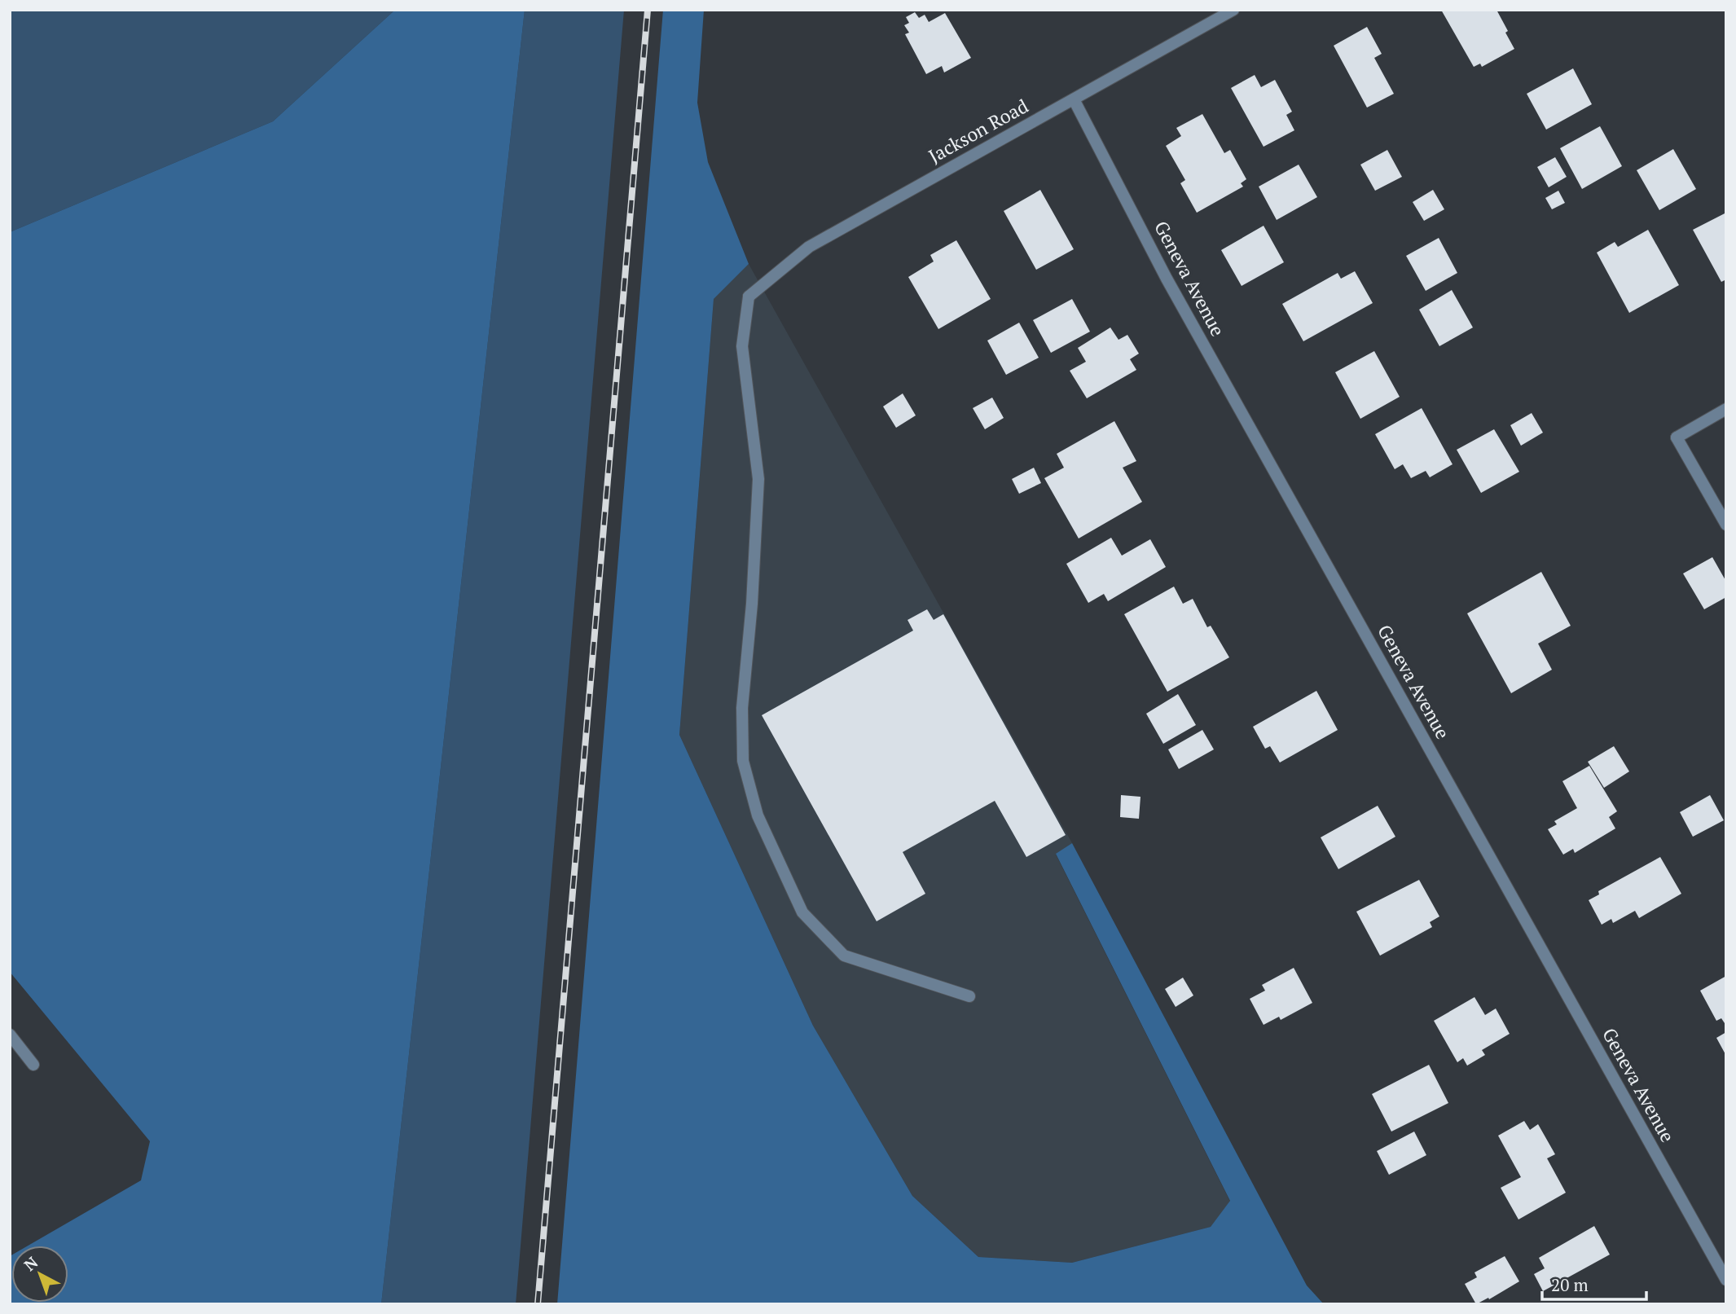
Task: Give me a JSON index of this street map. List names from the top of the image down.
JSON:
{
  "streets": {
    "street": ["Jackson Road", "Geneva Avenue"]
  },
  "crossings": [
    ["Jackson Road", "Geneva Avenue"]
  ],
  "scale_bar": "20 m",
  "north": "top left"
}
